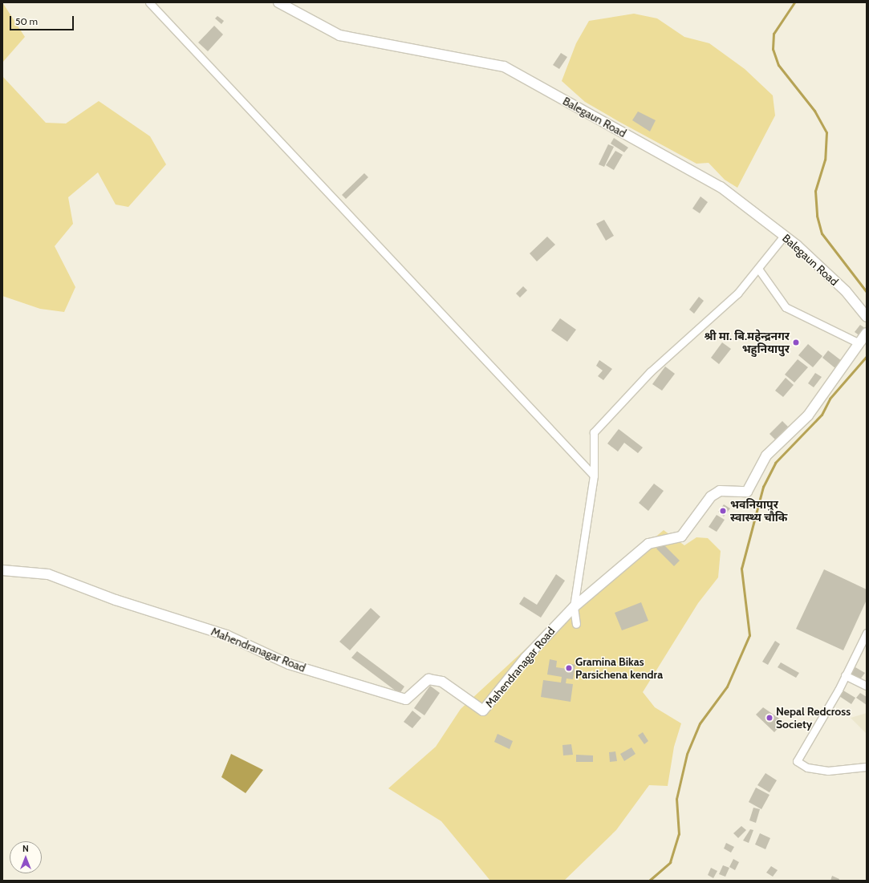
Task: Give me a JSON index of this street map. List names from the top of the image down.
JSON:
{
  "streets": {
    "street": ["Balegaun Road", "Mahendranagar Road"]
  },
  "places": [
    "श्री मा. बि.महेन्द्रनगर भहुनियापुर",
    "भवनियापुर स्वास्थ्य चाैकि",
    "Gramina Bikas Parsichena kendra",
    "Nepal Redcross Society"
  ],
  "scale_bar": "50 m",
  "north": "top"
}
